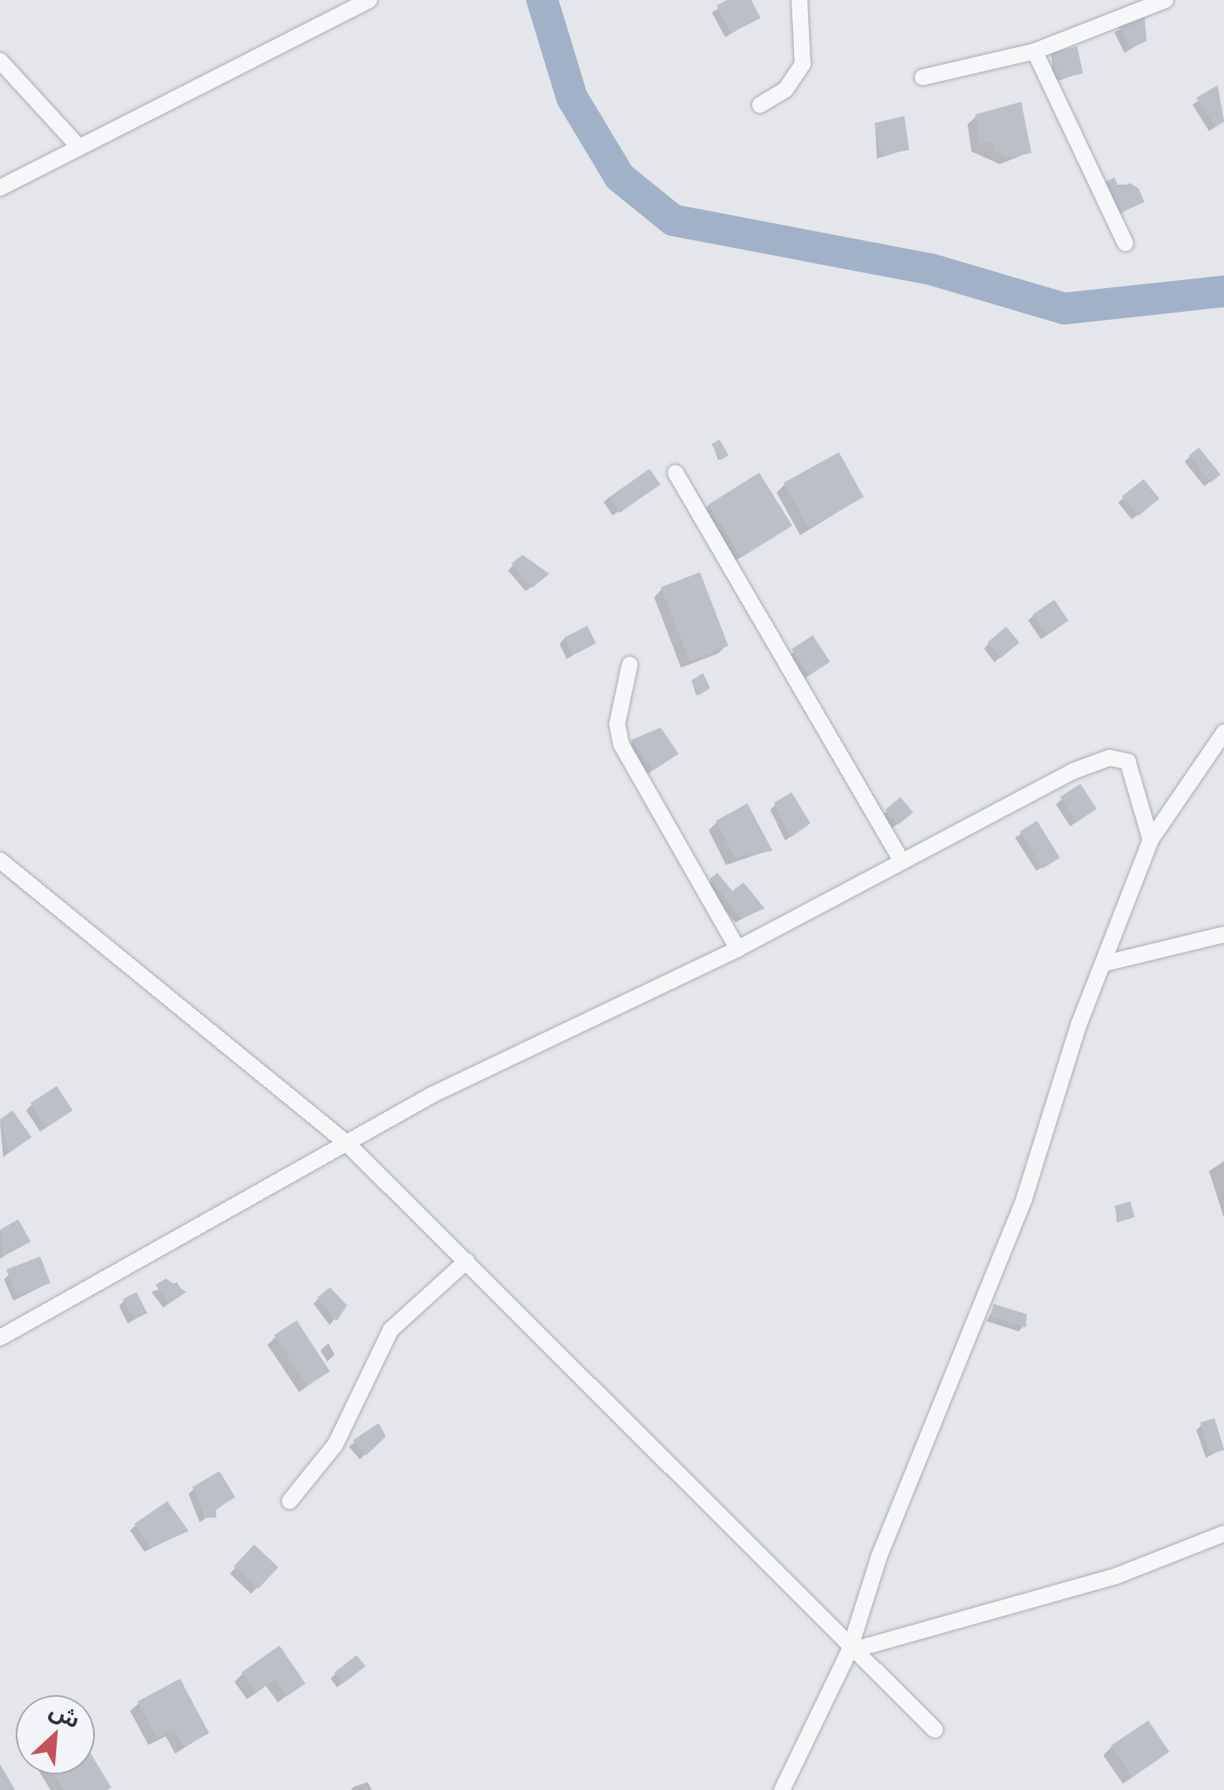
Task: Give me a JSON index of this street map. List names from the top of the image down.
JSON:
{
  "north": "top right"
}
